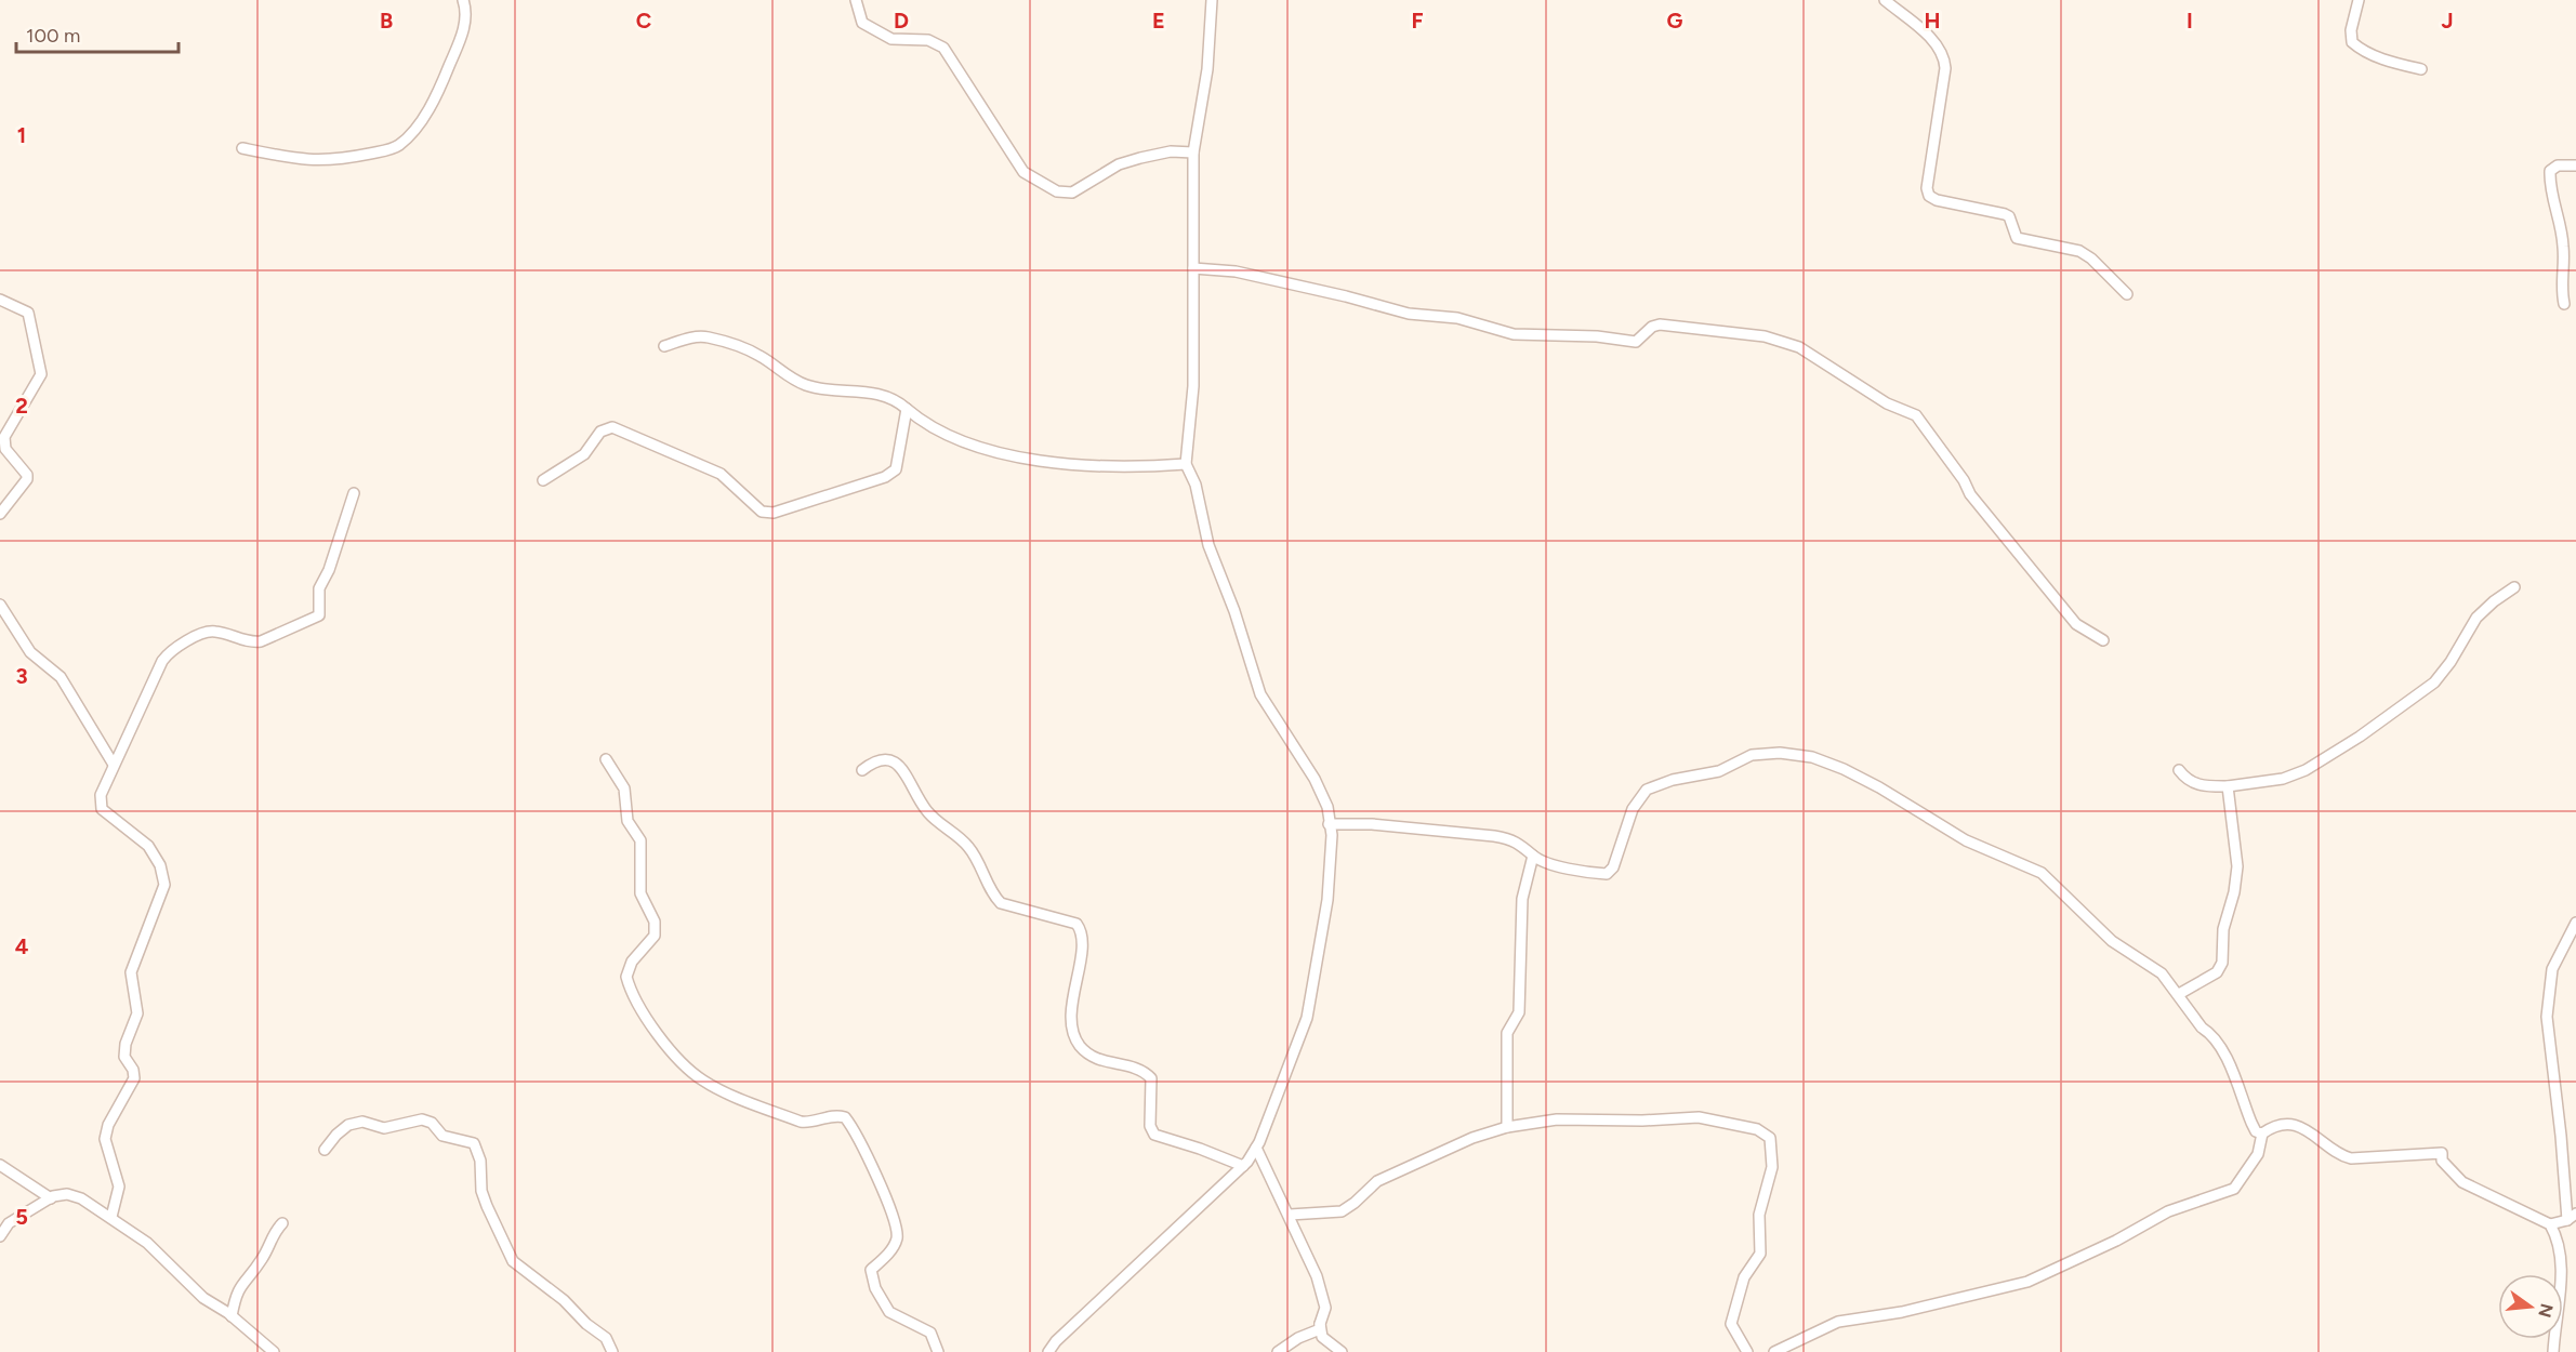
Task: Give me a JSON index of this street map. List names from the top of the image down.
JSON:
{
  "scale_bar": "100 m",
  "north": "right",
  "grid": {
    "columns": [
      "B",
      "C",
      "D",
      "E",
      "F",
      "G",
      "H",
      "I",
      "J"
    ],
    "rows": [
      "1",
      "2",
      "3",
      "4",
      "5"
    ]
  }
}
